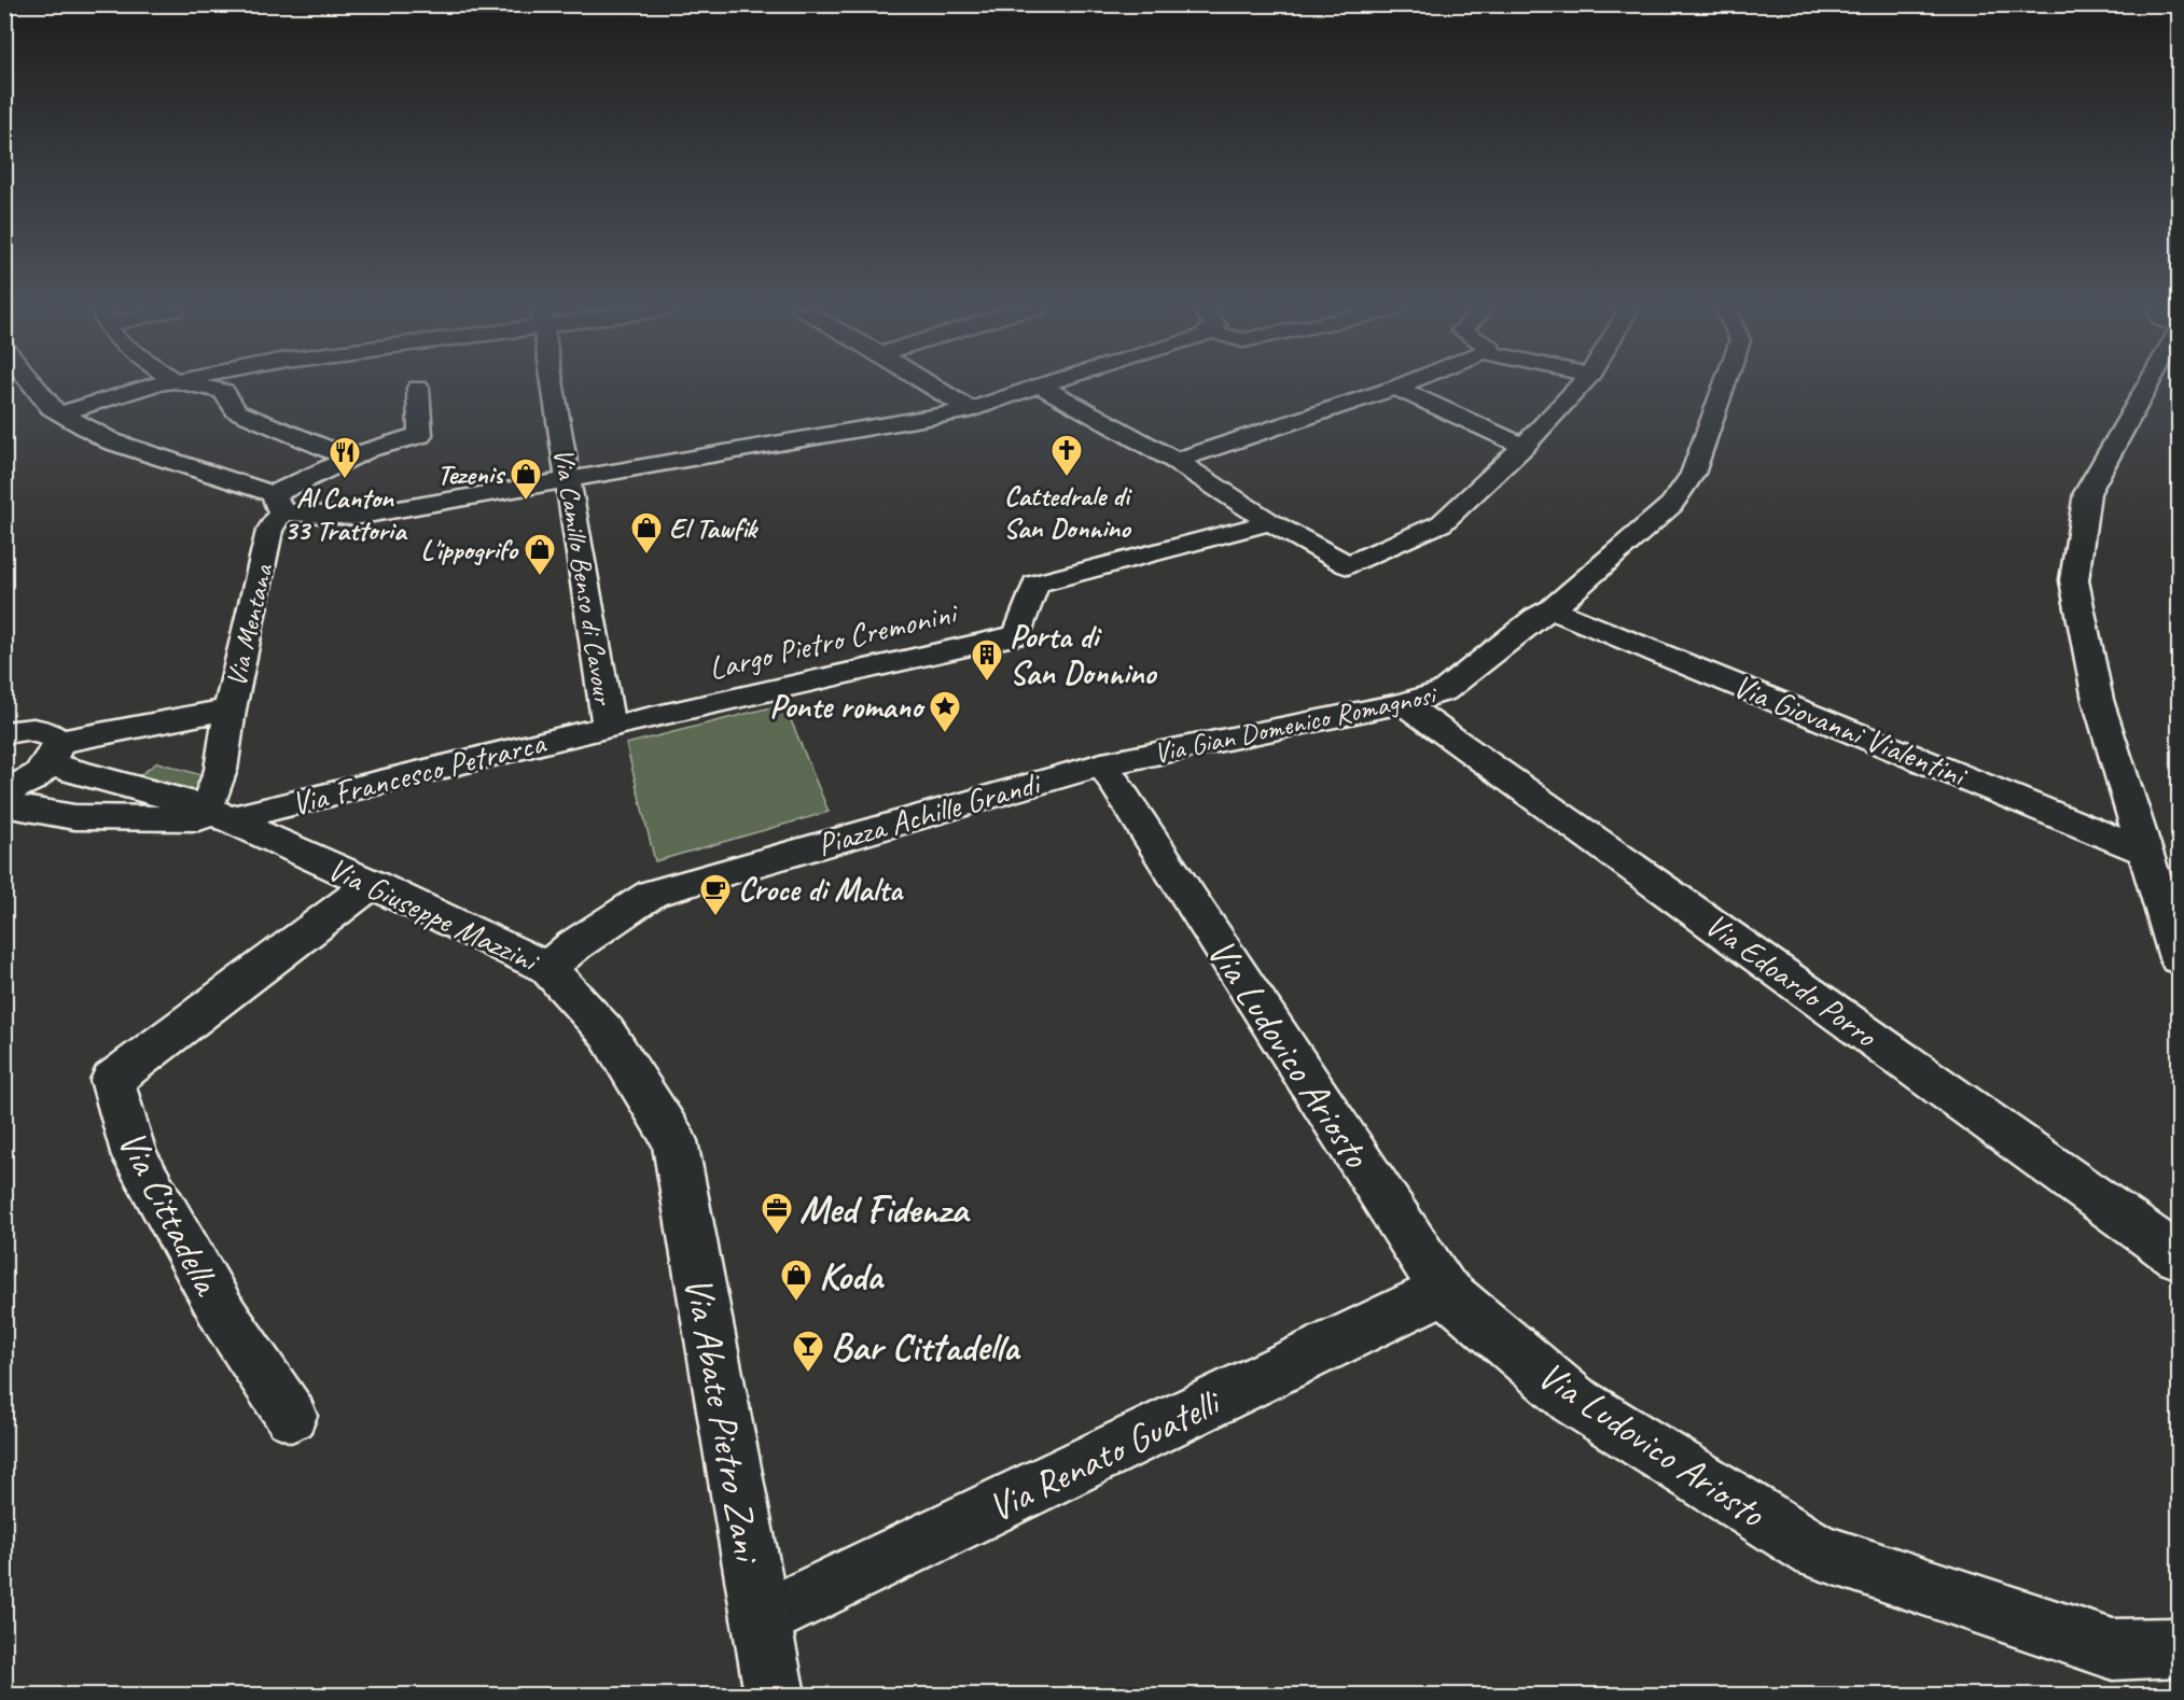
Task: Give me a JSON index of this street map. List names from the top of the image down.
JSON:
{
  "streets": {
    "street": [
      "Via Camillo Benso di Cavour",
      "Via Mentana",
      "Largo Pietro Cremonini",
      "Via Gian Domenico Romagnosi",
      "Via Giovanni Vialentini",
      "Via Francesco Petrarca",
      "Piazza Achille Grandi",
      "Via Giuseppe Mazzini",
      "Via Edoardo Porro",
      "Via Ludovico Ariosto",
      "Via Cittadella",
      "Via Abate Pietro Zani",
      "Via Renato Guatelli"
    ]
  },
  "crossings": [
    ["Via Camillo Benso di Cavour", "Largo Pietro Cremonini"],
    ["Via Camillo Benso di Cavour", "Via Francesco Petrarca"],
    ["Via Mentana", "Via Giuseppe Mazzini"],
    ["Largo Pietro Cremonini", "Via Francesco Petrarca"],
    ["Via Gian Domenico Romagnosi", "Via Giovanni Vialentini"],
    ["Via Gian Domenico Romagnosi", "Piazza Achille Grandi"],
    ["Via Gian Domenico Romagnosi", "Via Edoardo Porro"],
    ["Via Gian Domenico Romagnosi", "Via Ludovico Ariosto"],
    ["Via Francesco Petrarca", "Via Giuseppe Mazzini"],
    ["Piazza Achille Grandi", "Via Giuseppe Mazzini"],
    ["Piazza Achille Grandi", "Via Ludovico Ariosto"],
    ["Via Giuseppe Mazzini", "Via Cittadella"],
    ["Via Giuseppe Mazzini", "Via Abate Pietro Zani"],
    ["Via Ludovico Ariosto", "Via Renato Guatelli"],
    ["Via Abate Pietro Zani", "Via Renato Guatelli"]
  ],
  "places": {
    "church": ["Cattedrale di San Donnino"],
    "restaurant": ["Al Canton 33 Trattoria"],
    "shop": [
      "Tezenis",
      "El Tawfik",
      "L'ippogrifo",
      "Koda"
    ],
    "building": ["Porta di San Donnino"],
    "place": ["Ponte romano"],
    "cafe": ["Croce di Malta"],
    "office": ["Med Fidenza"],
    "bar": ["Bar Cittadella"]
  }
}
